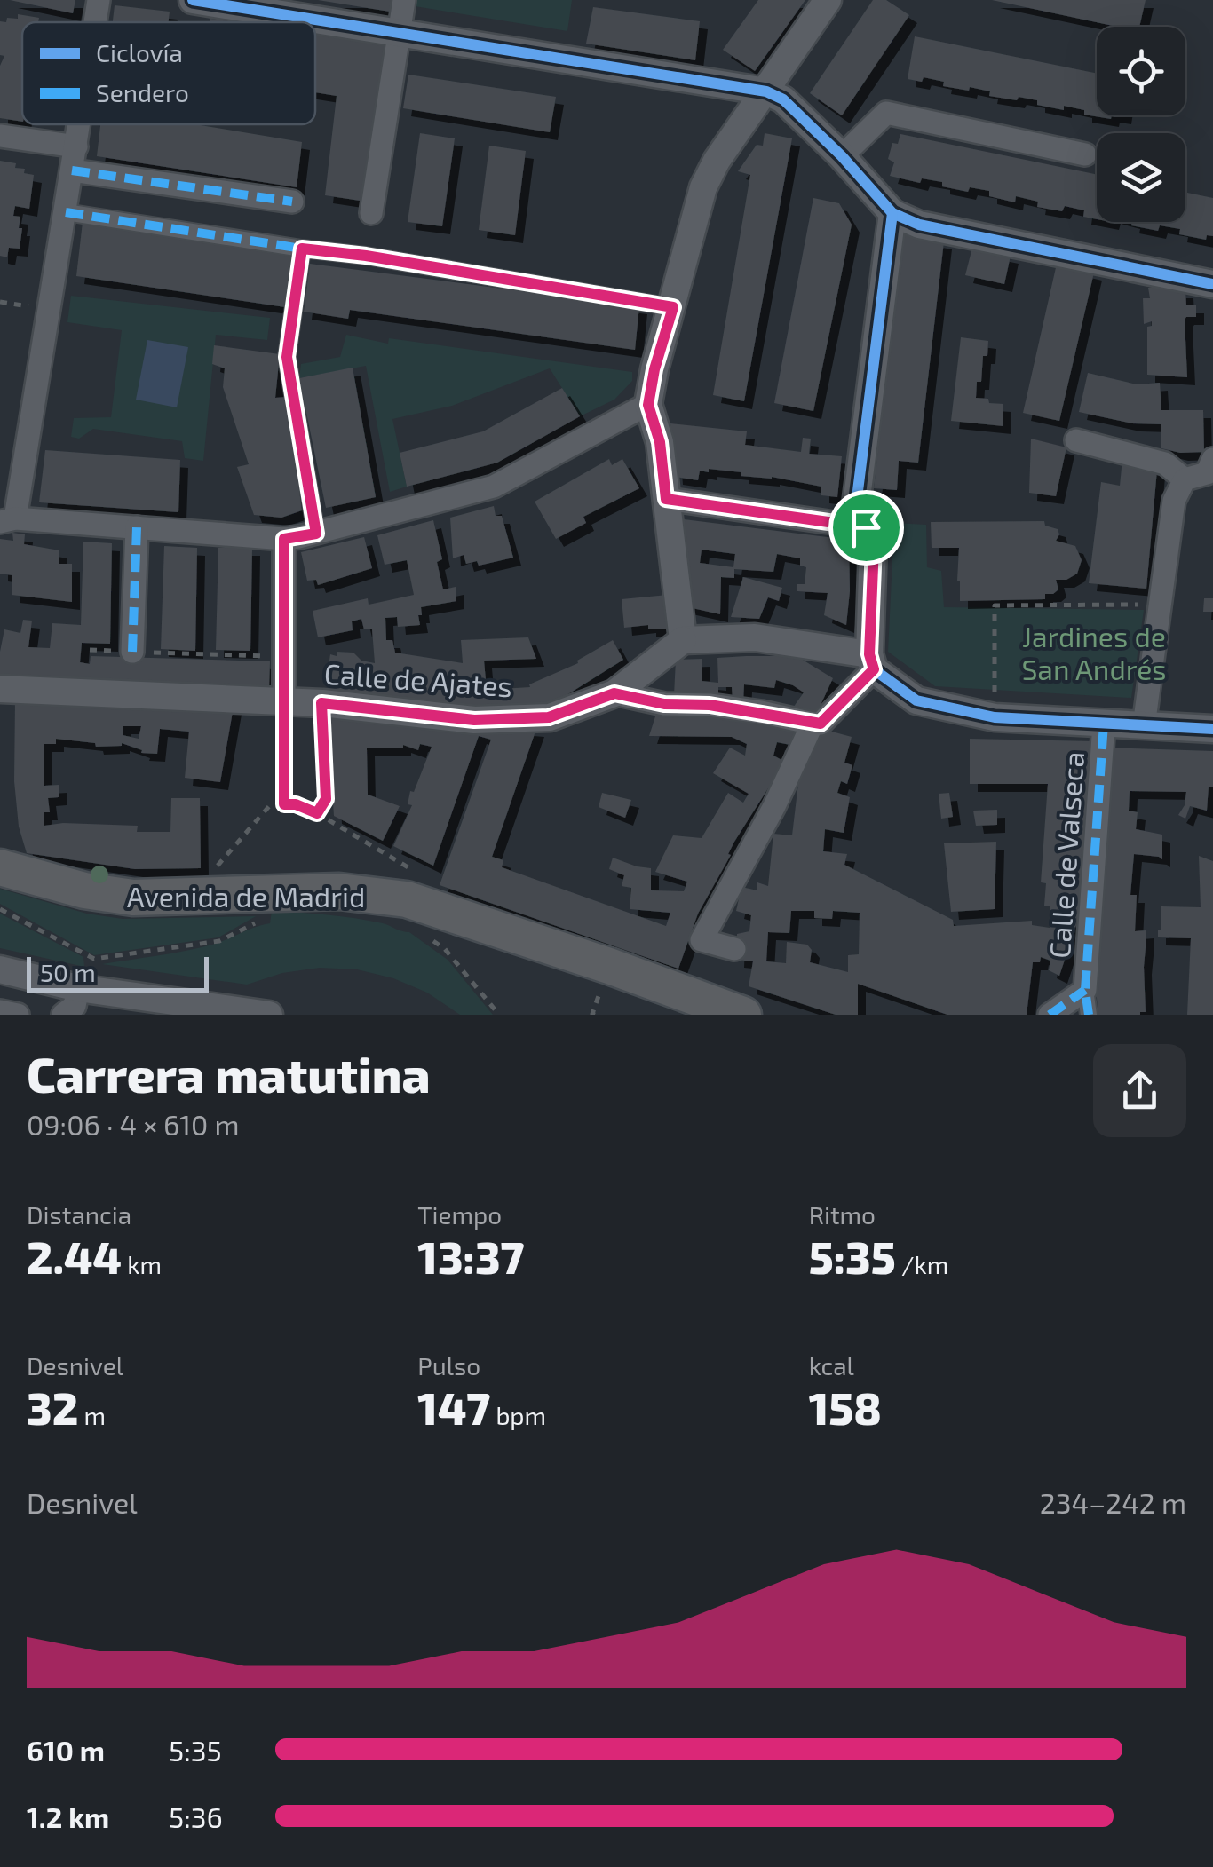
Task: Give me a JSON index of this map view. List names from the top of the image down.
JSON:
{
  "streets": {
    "highway": ["Avenida de Madrid"],
    "street": ["Calle de Ajates", "Calle de Valseca"]
  },
  "parks": ["Jardines de San Andrés"],
  "legend": ["Ciclovía", "Sendero"],
  "scale_bar": "50 m",
  "page": {
    "scale": "50 m",
    "heading": ["Carrera matutina", "09:06 · 4 × 610 m"],
    "stats": [
      ["Distancia", "2.44 km"],
      ["Tiempo", "13:37"],
      ["Ritmo", "5:35 /km"],
      ["Desnivel", "32 m"],
      ["Pulso", "147 bpm"],
      ["kcal", "158"]
    ],
    "chart": ["Desnivel", "234–242 m"],
    "list": [
      {
        "name": "610 m",
        "note": "5:35"
      },
      {
        "name": "1.2 km",
        "note": "5:36"
      }
    ]
  }
}
